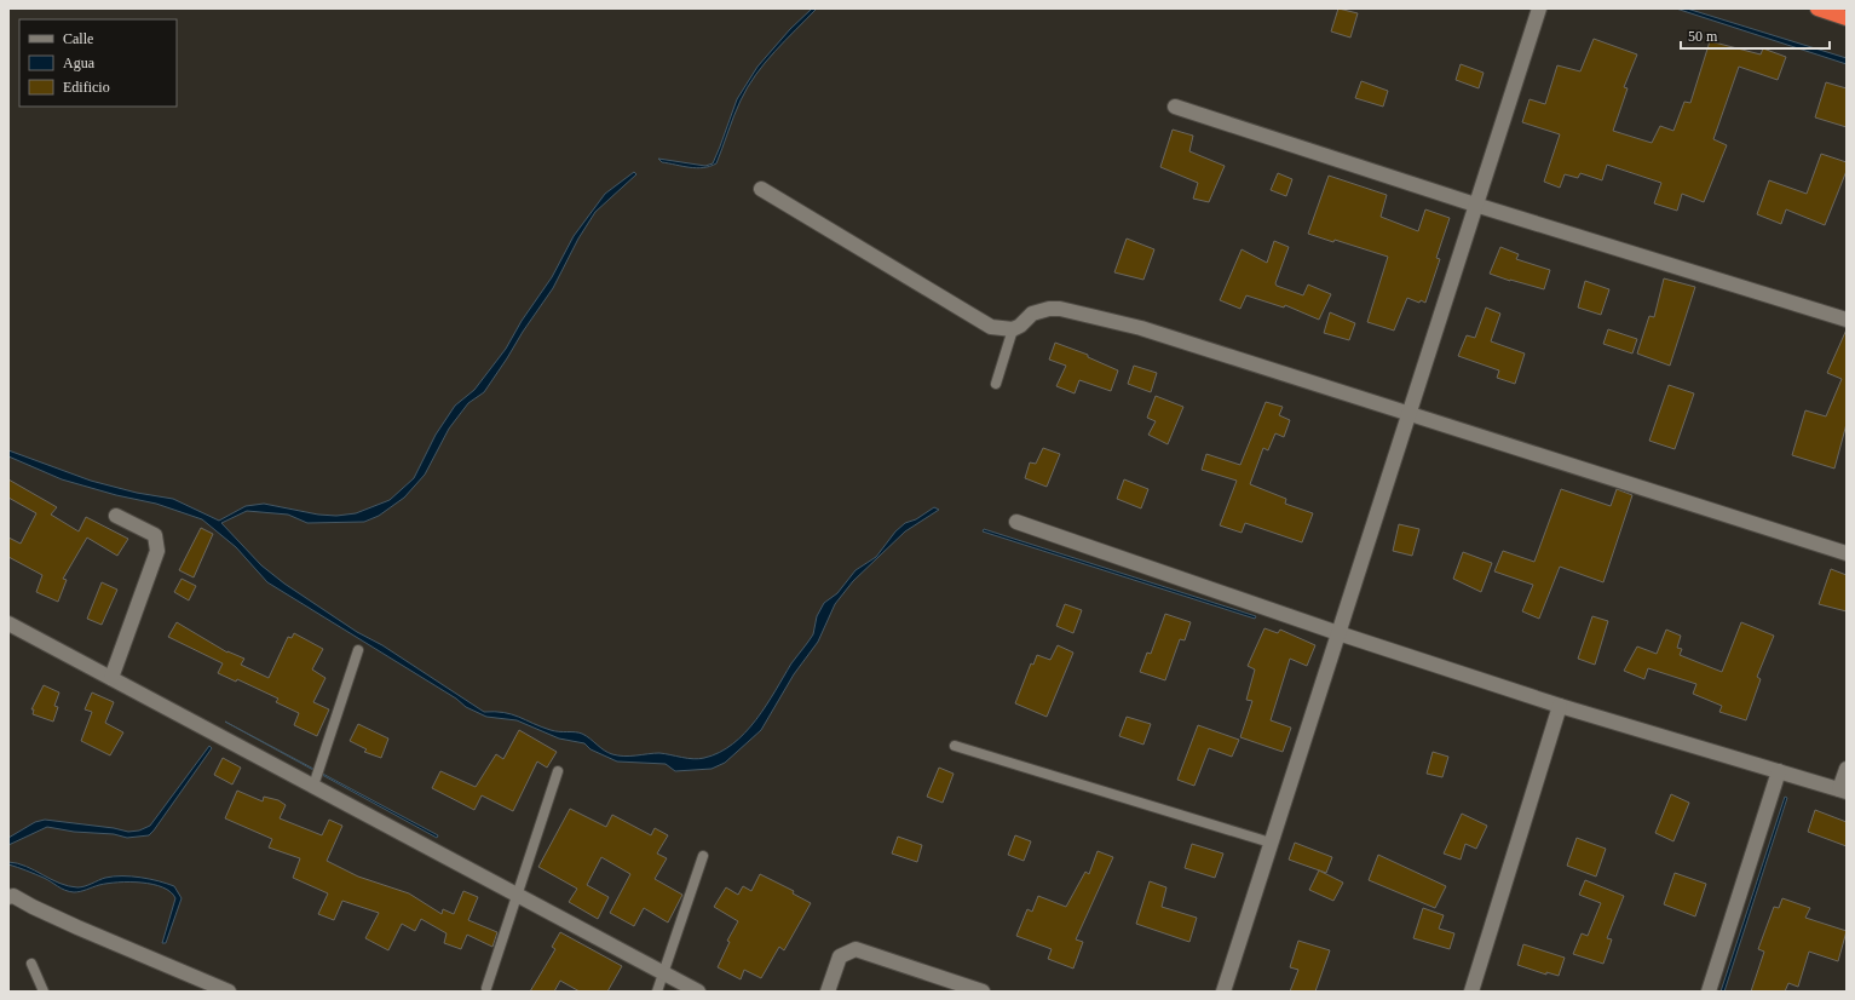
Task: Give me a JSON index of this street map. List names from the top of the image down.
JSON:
{
  "legend": ["Calle", "Agua", "Edificio"],
  "scale_bar": "50 m"
}
